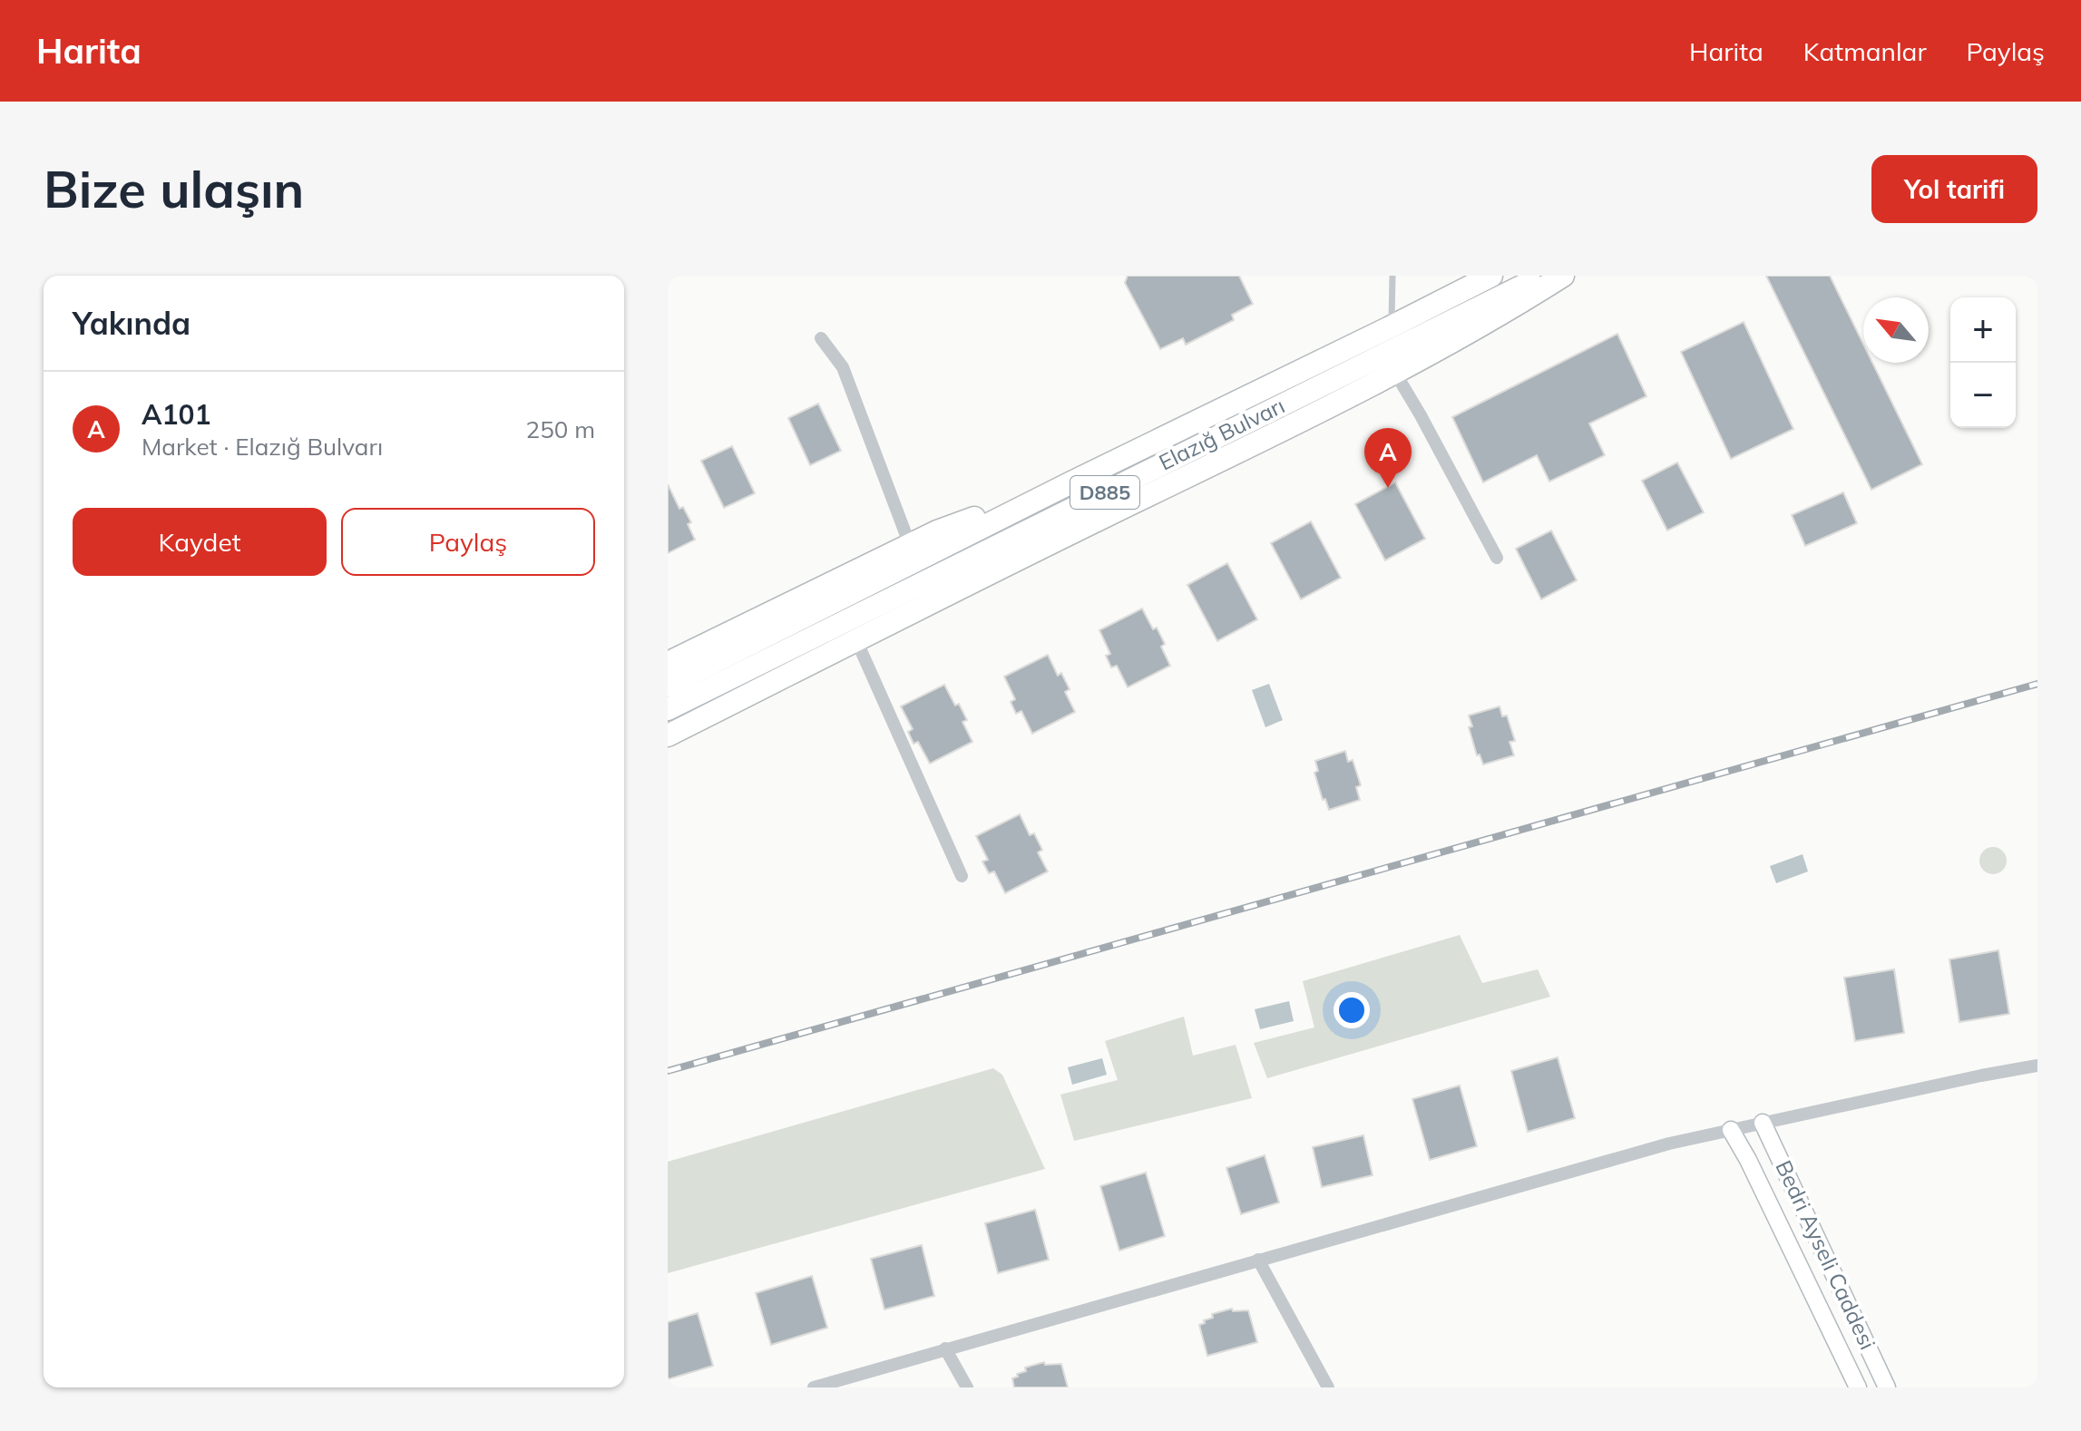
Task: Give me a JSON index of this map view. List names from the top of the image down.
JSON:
{
  "streets": {
    "highway": ["Elazığ Bulvarı", "D885"],
    "main road": ["Bedri Ayseli Caddesi"]
  },
  "north": "top left",
  "page": {
    "header": "Harita",
    "nav": ["Harita", "Katmanlar", "Paylaş"],
    "buttons": [
      "Yol tarifi",
      ["Kaydet", "Paylaş"]
    ],
    "title": "Bize ulaşın",
    "heading": "Yakında",
    "map_buttons": ["+", "−"],
    "list": [
      {
        "mark": "A",
        "name": "A101",
        "note": "Market · Elazığ Bulvarı",
        "value": "250 m"
      }
    ],
    "pins": "A"
  }
}
